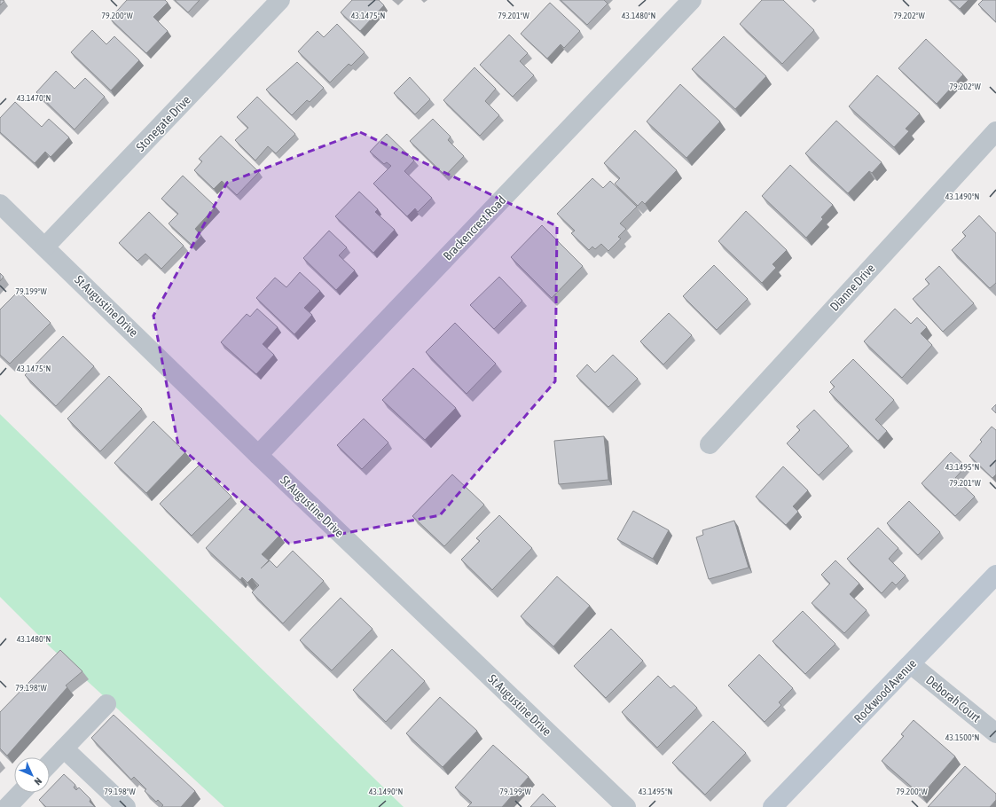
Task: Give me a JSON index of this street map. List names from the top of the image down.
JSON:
{
  "streets": {
    "street": [
      "Stonegate Drive",
      "Brackencrest Road",
      "Dianne Drive",
      "St Augustine Drive",
      "Rockwood Avenue",
      "Deborah Court"
    ]
  },
  "crossings": [
    ["Stonegate Drive", "St Augustine Drive"],
    ["Brackencrest Road", "St Augustine Drive"],
    ["Rockwood Avenue", "Deborah Court"]
  ],
  "north": "bottom right",
  "coordinates": [
    "79.200°W",
    "43.1475°N",
    "79.201°W",
    "43.1480°N",
    "79.202°W",
    "43.1470°N",
    "43.1490°N",
    "79.199°W",
    "43.1495°N",
    "79.198°W",
    "43.1500°N"
  ]
}
